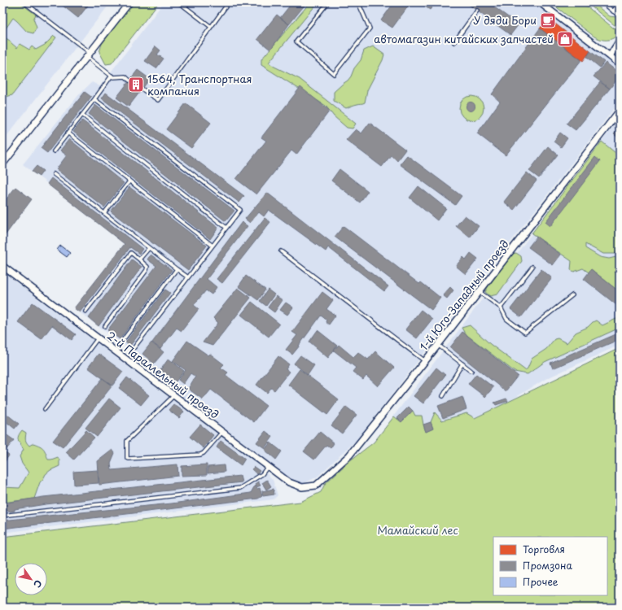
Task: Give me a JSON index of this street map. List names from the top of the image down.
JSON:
{
  "streets": {
    "street": ["1-й Юго-Западный проезд", "2-й Параллельный проезд"]
  },
  "crossings": [
    ["1-й Юго-Западный проезд", "2-й Параллельный проезд"]
  ],
  "parks": ["Мамайский лес"],
  "places": {
    "cafe": ["У дяди Бори"],
    "shop": ["автомагазин китайских запчастей"],
    "building": ["1564, Транспортная компания"]
  },
  "legend": ["Торговля", "Промзона", "Прочее"],
  "north": "bottom right"
}
